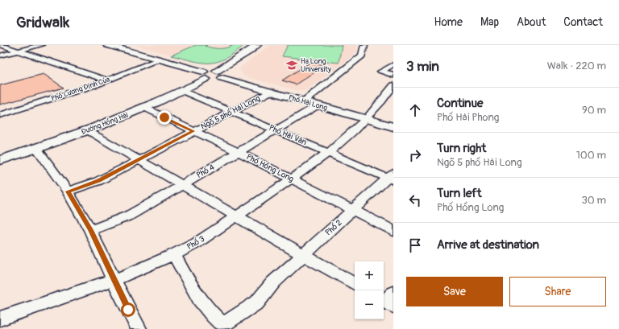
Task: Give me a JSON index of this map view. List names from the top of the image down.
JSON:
{
  "streets": {
    "street": [
      "Phố Lương Định Của",
      "Phố Hải Long",
      "Ngõ 5 phố Hải Long",
      "Đường Hồng Hải",
      "Phố Hải Vân",
      "Phố Hồng Long",
      "Phố 4",
      "Phố 2",
      "Phố 3"
    ]
  },
  "crossings": [
    ["Phố Hải Long", "Ngõ 5 phố Hải Long"],
    ["Phố Hải Long", "Phố 4"],
    ["Phố Hải Long", "Phố 3"],
    ["Ngõ 5 phố Hải Long", "Phố Hải Vân"],
    ["Ngõ 5 phố Hải Long", "Phố Hồng Long"],
    ["Đường Hồng Hải", "Phố Hải Vân"],
    ["Đường Hồng Hải", "Phố Hồng Long"],
    ["Phố Hải Vân", "Phố 4"],
    ["Phố Hải Vân", "Phố 2"],
    ["Phố Hải Vân", "Phố 3"],
    ["Phố Hồng Long", "Phố 4"],
    ["Phố Hồng Long", "Phố 2"],
    ["Phố Hồng Long", "Phố 3"],
    ["Phố 2", "Phố 3"]
  ],
  "places": {
    "school or university": ["Ha Long University"]
  },
  "page": {
    "header": "Gridwalk",
    "nav": [
      "Home",
      "Map",
      "About",
      "Contact"
    ],
    "heading": ["3 min", "Walk · 220 m"],
    "list": [
      ["Continue", "Phố Hải Phong", "90 m"],
      ["Turn right", "Ngõ 5 phố Hải Long", "100 m"],
      ["Turn left", "Phố Hồng Long", "30 m"],
      "Arrive at destination"
    ],
    "map_buttons": ["+", "−"],
    "buttons": ["Save", "Share"]
  }
}
